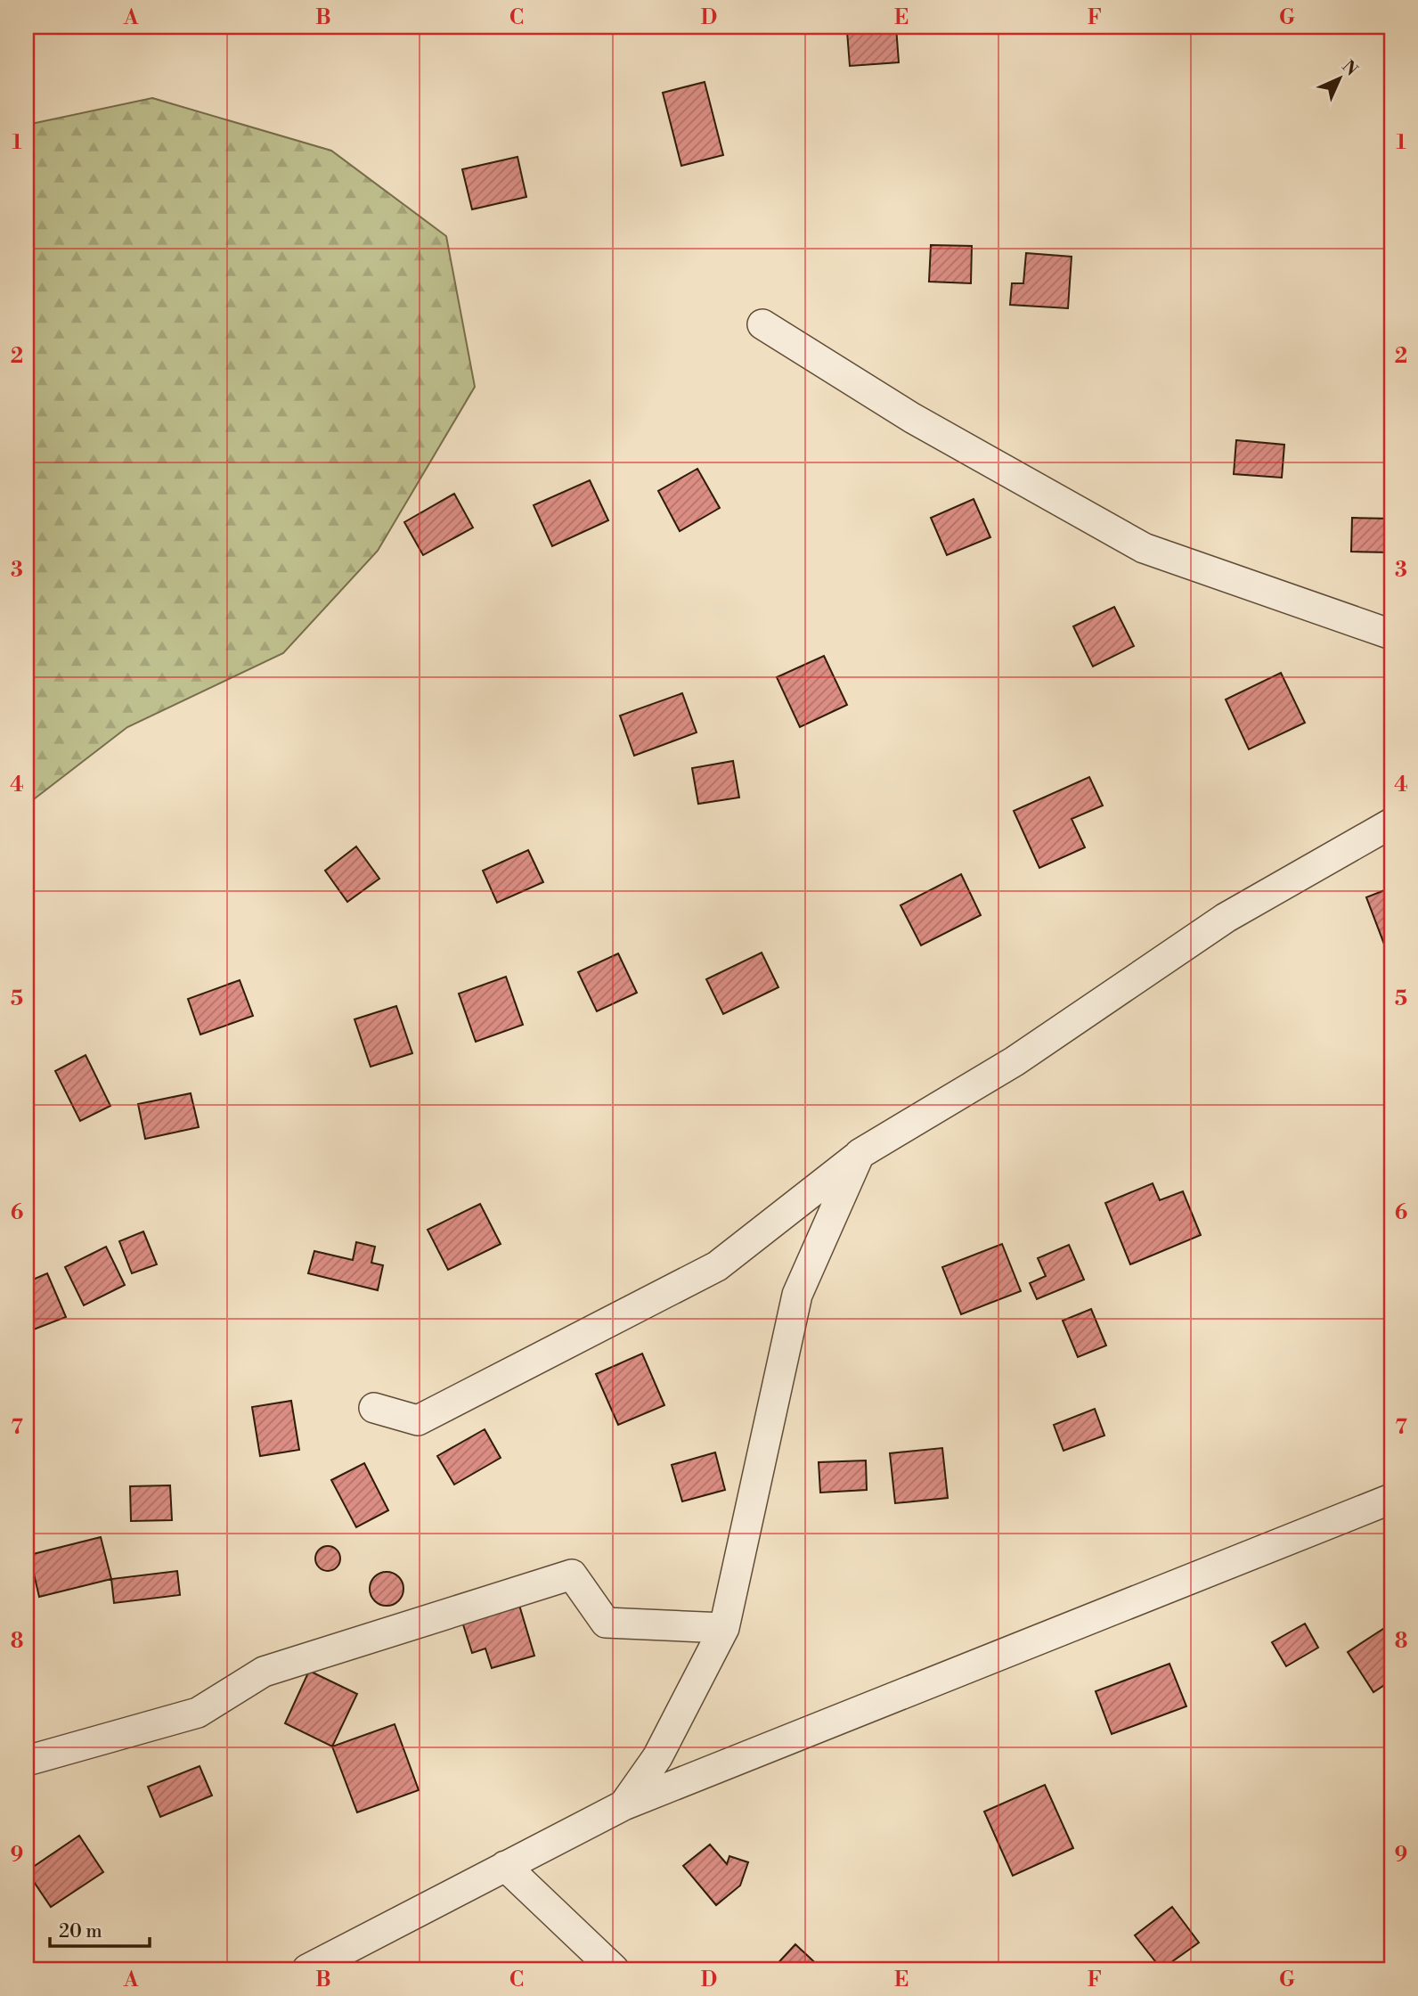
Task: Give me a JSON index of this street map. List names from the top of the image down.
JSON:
{
  "scale_bar": "20 m",
  "north": "top right",
  "grid": {
    "columns": [
      "A",
      "B",
      "C",
      "D",
      "E",
      "F",
      "G"
    ],
    "rows": [
      "1",
      "2",
      "3",
      "4",
      "5",
      "6",
      "7",
      "8",
      "9"
    ]
  }
}
